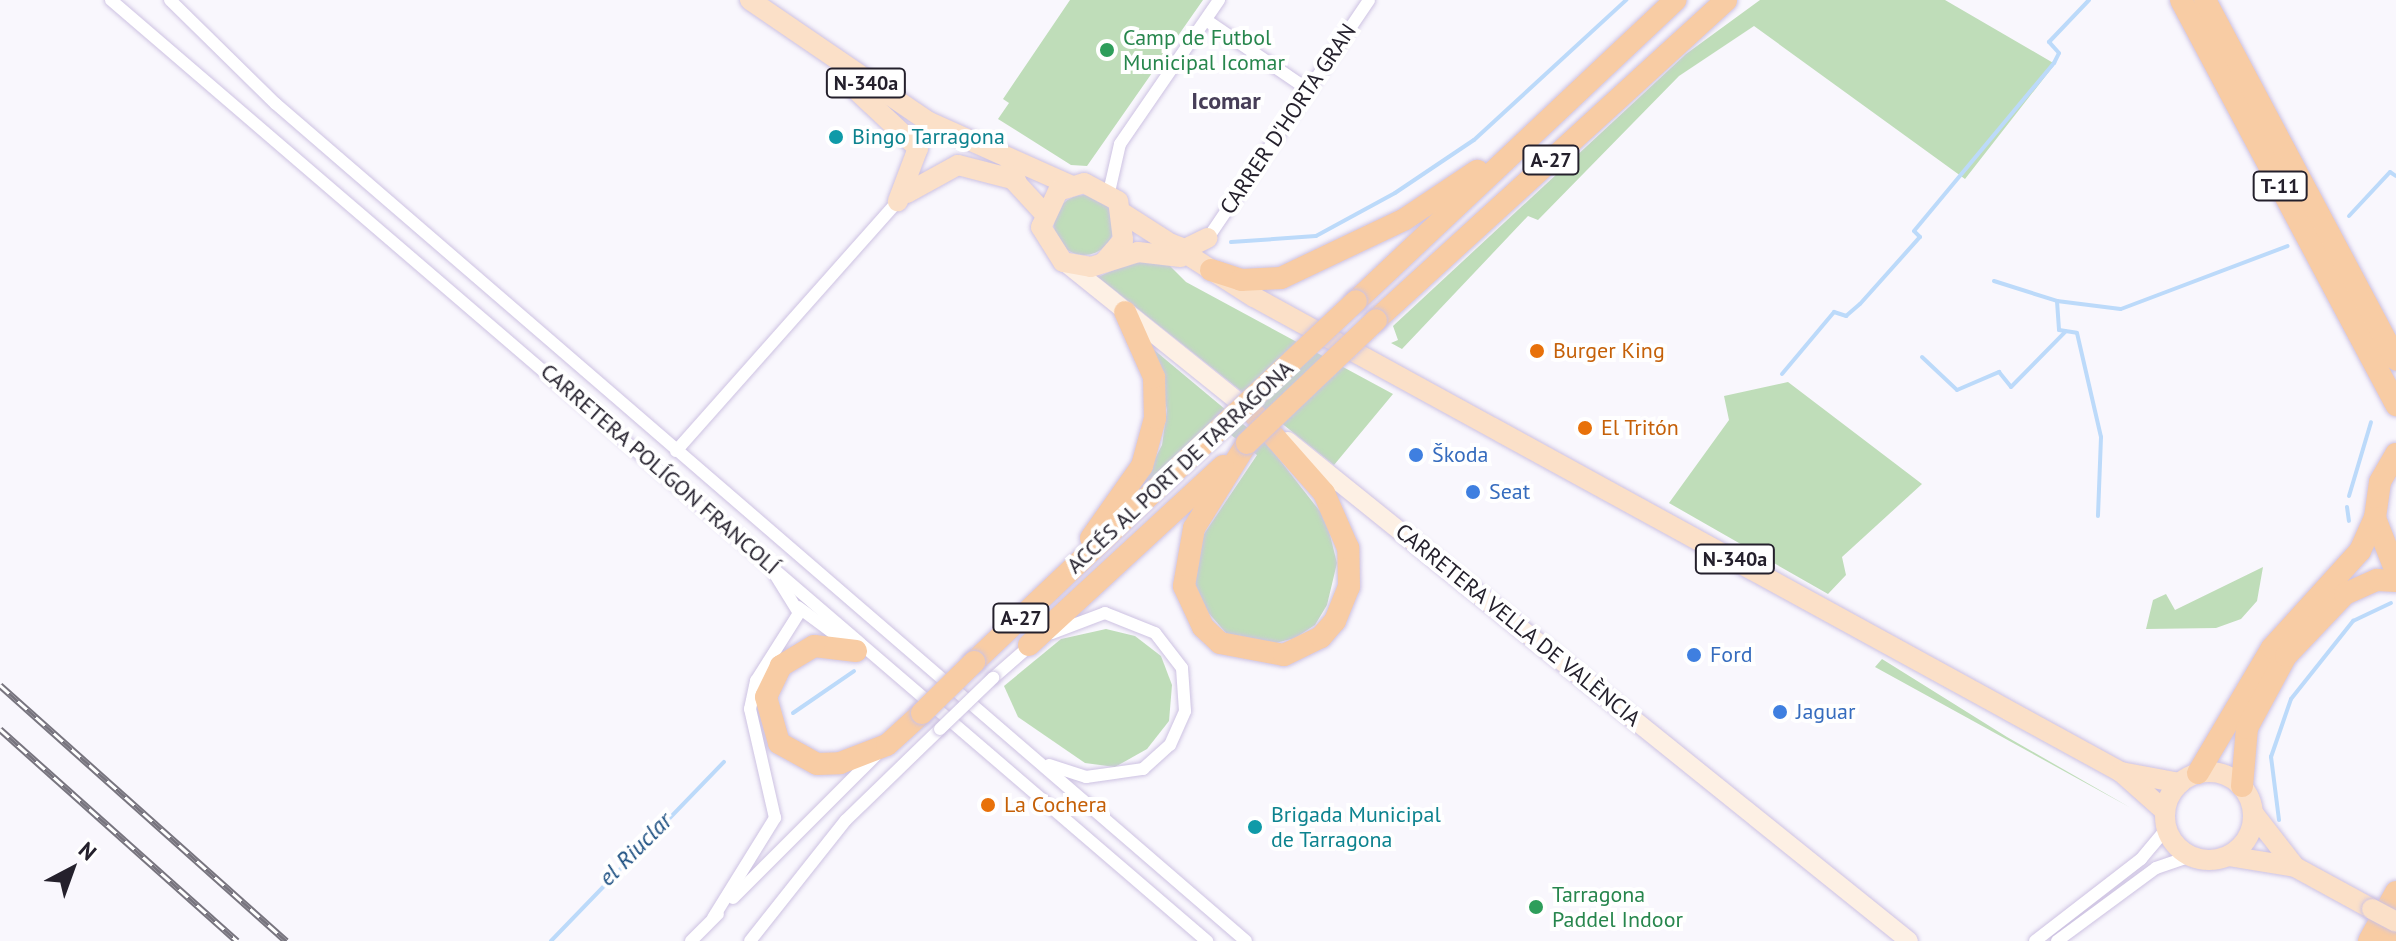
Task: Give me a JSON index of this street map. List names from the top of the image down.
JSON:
{
  "streets": {
    "highway": ["A-27", "T-11", "ACCÉS AL PORT DE TARRAGONA"],
    "main road": ["N-340a"],
    "street": ["CARRER D'HORTA GRAN", "CARRETERA POLÍGON FRANCOLÍ", "CARRETERA VELLA DE VALÈNCIA"]
  },
  "crossings": [
    ["N-340a", "CARRETERA VELLA DE VALÈNCIA"]
  ],
  "districts": ["Icomar"],
  "water": ["el Riuclar"],
  "places": [
    "Camp de Futbol Municipal Icomar",
    "Bingo Tarragona",
    "Burger King",
    "El Tritón",
    "Škoda",
    "Seat",
    "Ford",
    "Jaguar",
    "La Cochera",
    "Brigada Municipal de Tarragona",
    "Tarragona Paddel Indoor"
  ],
  "north": "top right"
}
